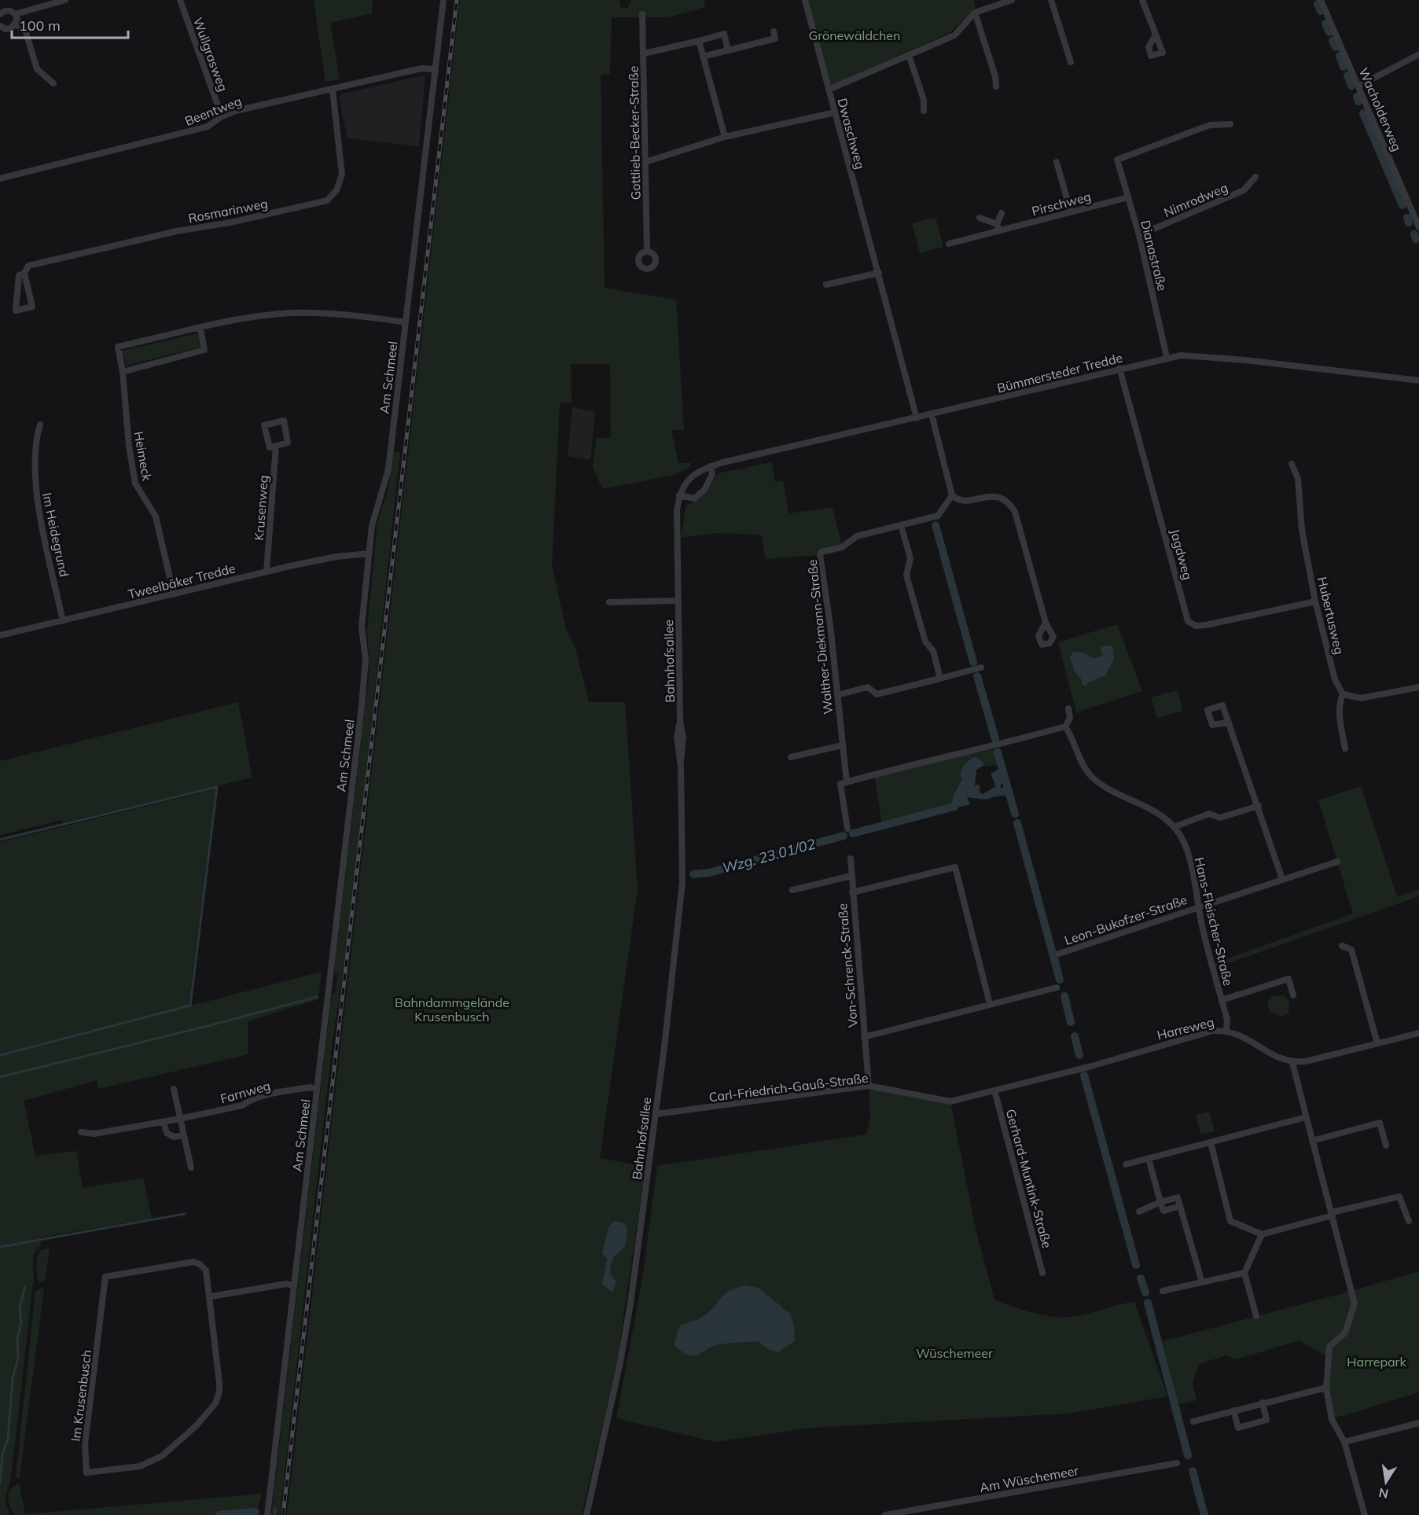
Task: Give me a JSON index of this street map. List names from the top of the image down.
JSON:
{
  "streets": {
    "street": [
      "Wullgrasweg",
      "Wacholderweg",
      "Beentweg",
      "Gottlieb-Becker-Straße",
      "Dwaschweg",
      "Nimrodweg",
      "Pirschweg",
      "Rosmarinweg",
      "Dianastraße",
      "Bümmersteder Tredde",
      "Am Schmeel",
      "Heimeck",
      "Krusenweg",
      "Im Heidegrund",
      "Jagdweg",
      "Tweelbäker Tredde",
      "Hubertusweg",
      "Walther-Diekmann-Straße",
      "Bahnhofsallee",
      "Leon-Bukofzer-Straße",
      "Hans-Fleischer-Straße",
      "Von-Schrenck-Straße",
      "Harreweg",
      "Carl-Friedrich-Gauß-Straße",
      "Farnweg",
      "Gerhard-Muntink-Straße",
      "Im Krusenbusch",
      "Am Wüschemeer"
    ]
  },
  "crossings": [
    ["Wullgrasweg", "Beentweg"],
    ["Beentweg", "Rosmarinweg"],
    ["Beentweg", "Am Schmeel"],
    ["Dwaschweg", "Bümmersteder Tredde"],
    ["Nimrodweg", "Dianastraße"],
    ["Pirschweg", "Dianastraße"],
    ["Dianastraße", "Bümmersteder Tredde"],
    ["Bümmersteder Tredde", "Jagdweg"],
    ["Bümmersteder Tredde", "Bahnhofsallee"],
    ["Am Schmeel", "Heimeck"],
    ["Am Schmeel", "Tweelbäker Tredde"],
    ["Am Schmeel", "Farnweg"],
    ["Heimeck", "Tweelbäker Tredde"],
    ["Krusenweg", "Tweelbäker Tredde"],
    ["Im Heidegrund", "Tweelbäker Tredde"],
    ["Jagdweg", "Hubertusweg"],
    ["Bahnhofsallee", "Carl-Friedrich-Gauß-Straße"],
    ["Leon-Bukofzer-Straße", "Hans-Fleischer-Straße"],
    ["Hans-Fleischer-Straße", "Harreweg"],
    ["Von-Schrenck-Straße", "Carl-Friedrich-Gauß-Straße"],
    ["Harreweg", "Carl-Friedrich-Gauß-Straße"],
    ["Carl-Friedrich-Gauß-Straße", "Gerhard-Muntink-Straße"]
  ],
  "water": ["Wzg. 23.01/02"],
  "parks": [
    "Grönewäldchen",
    "Bahndammgelände Krusenbusch",
    "Wüschemeer",
    "Harrepark"
  ],
  "scale_bar": "100 m",
  "north": "bottom"
}
